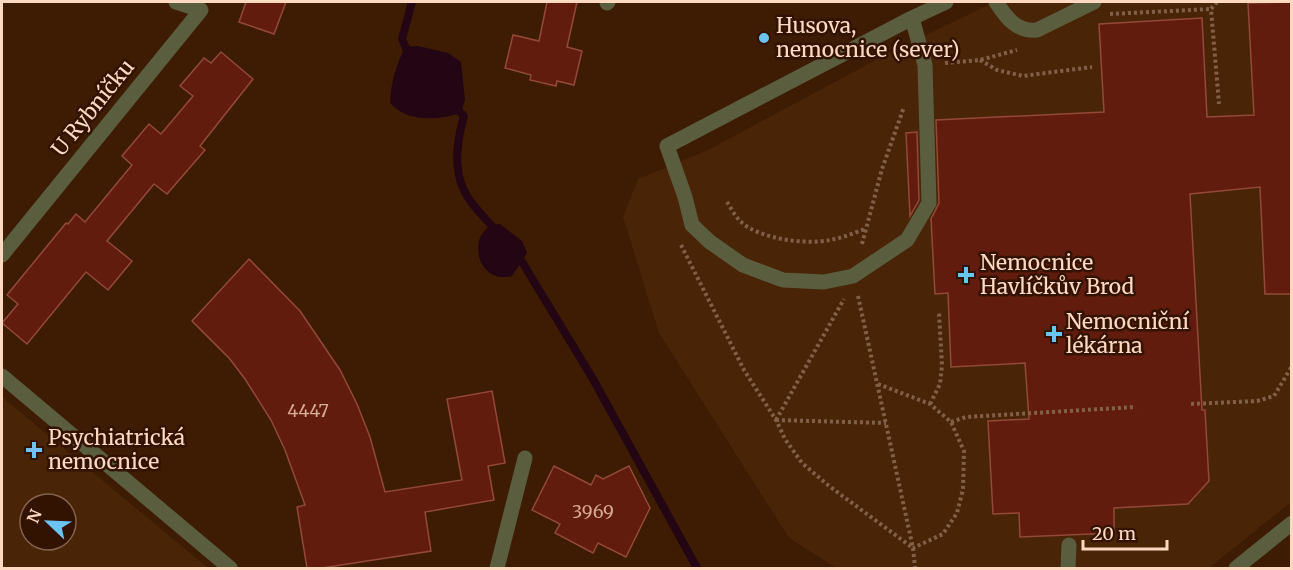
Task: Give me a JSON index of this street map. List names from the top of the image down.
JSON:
{
  "streets": {
    "street": ["U Rybníčku"]
  },
  "places": {
    "other": ["Husova, nemocnice (sever)"],
    "health": ["Nemocnice Havlíčkův Brod", "Nemocniční lékárna", "Psychiatrická nemocnice"]
  },
  "house_numbers": ["4447", "3969"],
  "scale_bar": "20 m",
  "north": "top left"
}
